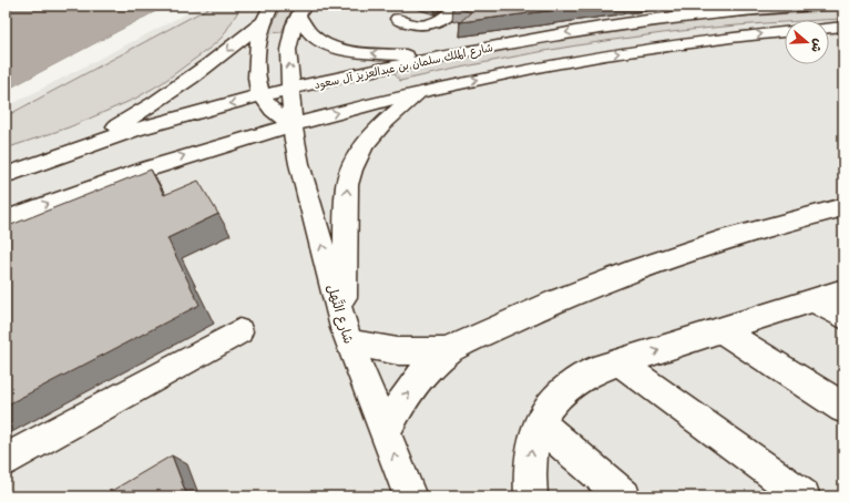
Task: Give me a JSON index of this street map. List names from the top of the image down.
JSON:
{
  "streets": {
    "street": ["شارع الملك سلمان بن عبدالعزيز آل سعود", "شارع النَّهل"]
  },
  "crossings": [
    ["شارع الملك سلمان بن عبدالعزيز آل سعود", "شارع النَّهل"]
  ],
  "one_way": ["شارع النَّهل"],
  "north": "right"
}
